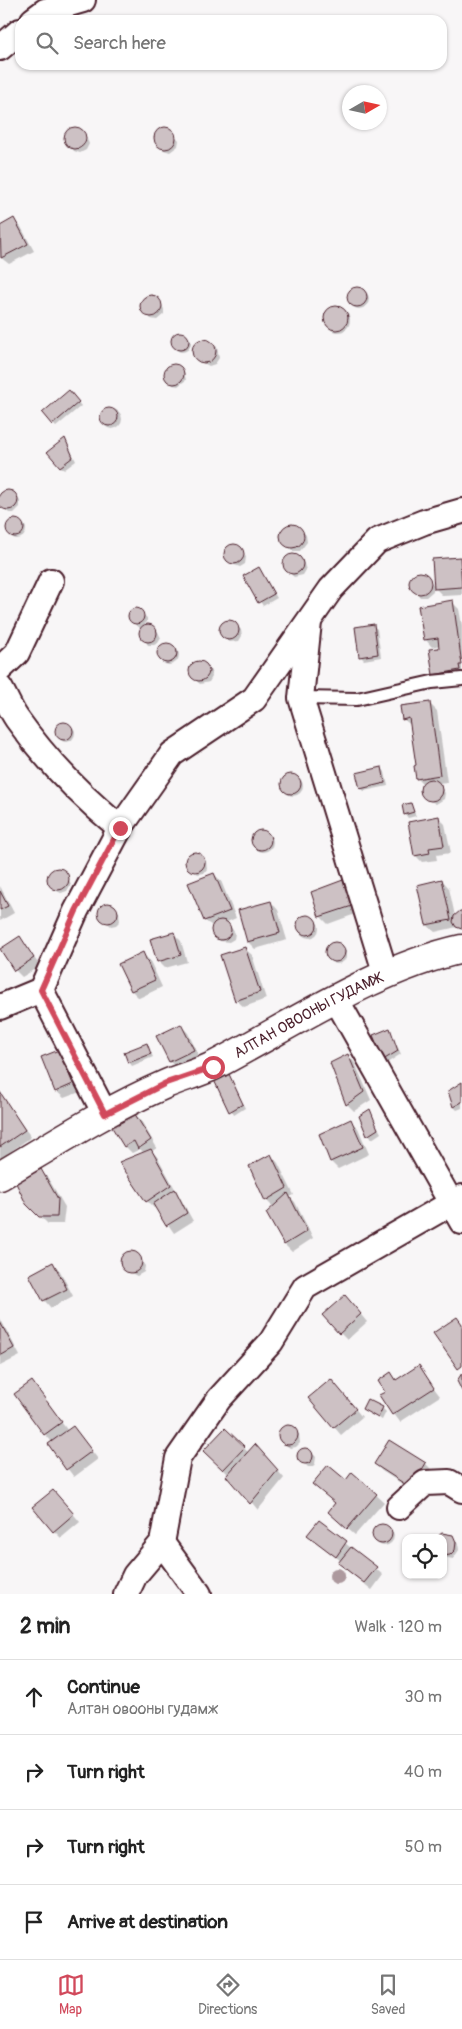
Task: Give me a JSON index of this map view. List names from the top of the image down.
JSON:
{
  "streets": {
    "main road": ["АЛТАН ОВООНЫ ГУДАМЖ"]
  },
  "north": "right",
  "page": {
    "search": "Search here",
    "heading": ["2 min", "Walk · 120 m"],
    "list": [
      ["Continue", "Алтан овооны гудамж", "30 m"],
      ["Turn right", "40 m"],
      ["Turn right", "50 m"],
      "Arrive at destination"
    ],
    "nav": ["Map", "Directions", "Saved"]
  }
}
